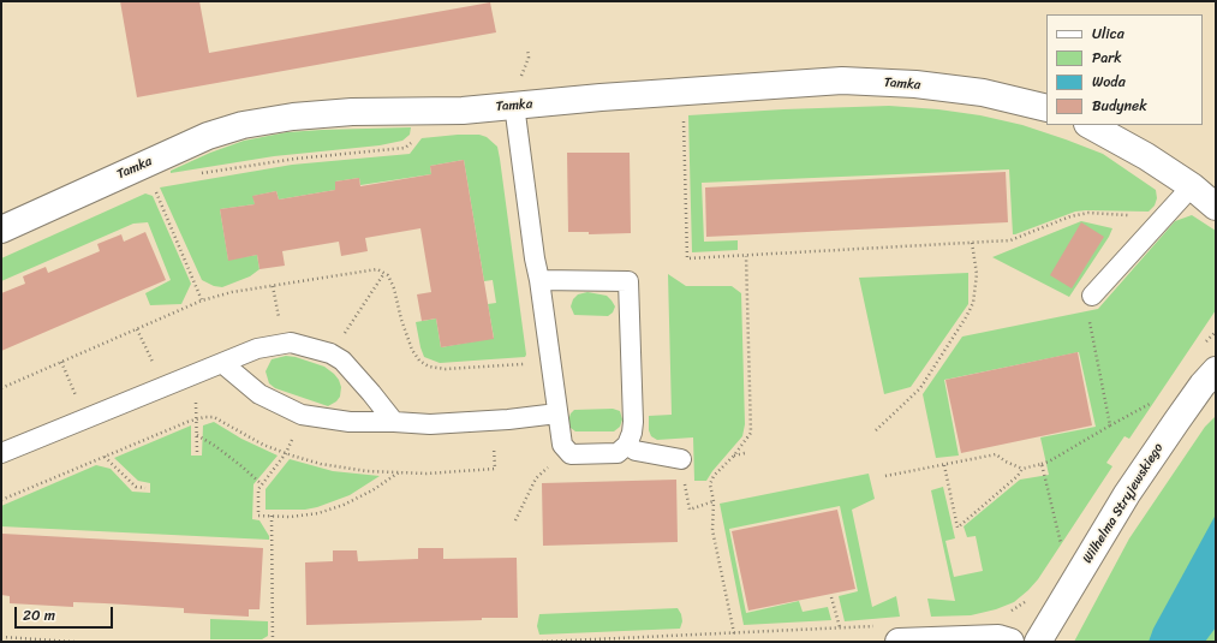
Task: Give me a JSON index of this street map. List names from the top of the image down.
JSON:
{
  "streets": {
    "street": ["Tamka", "Wilhelma Stryjewskiego"]
  },
  "legend": [
    "Ulica",
    "Park",
    "Woda",
    "Budynek"
  ],
  "scale_bar": "20 m"
}
